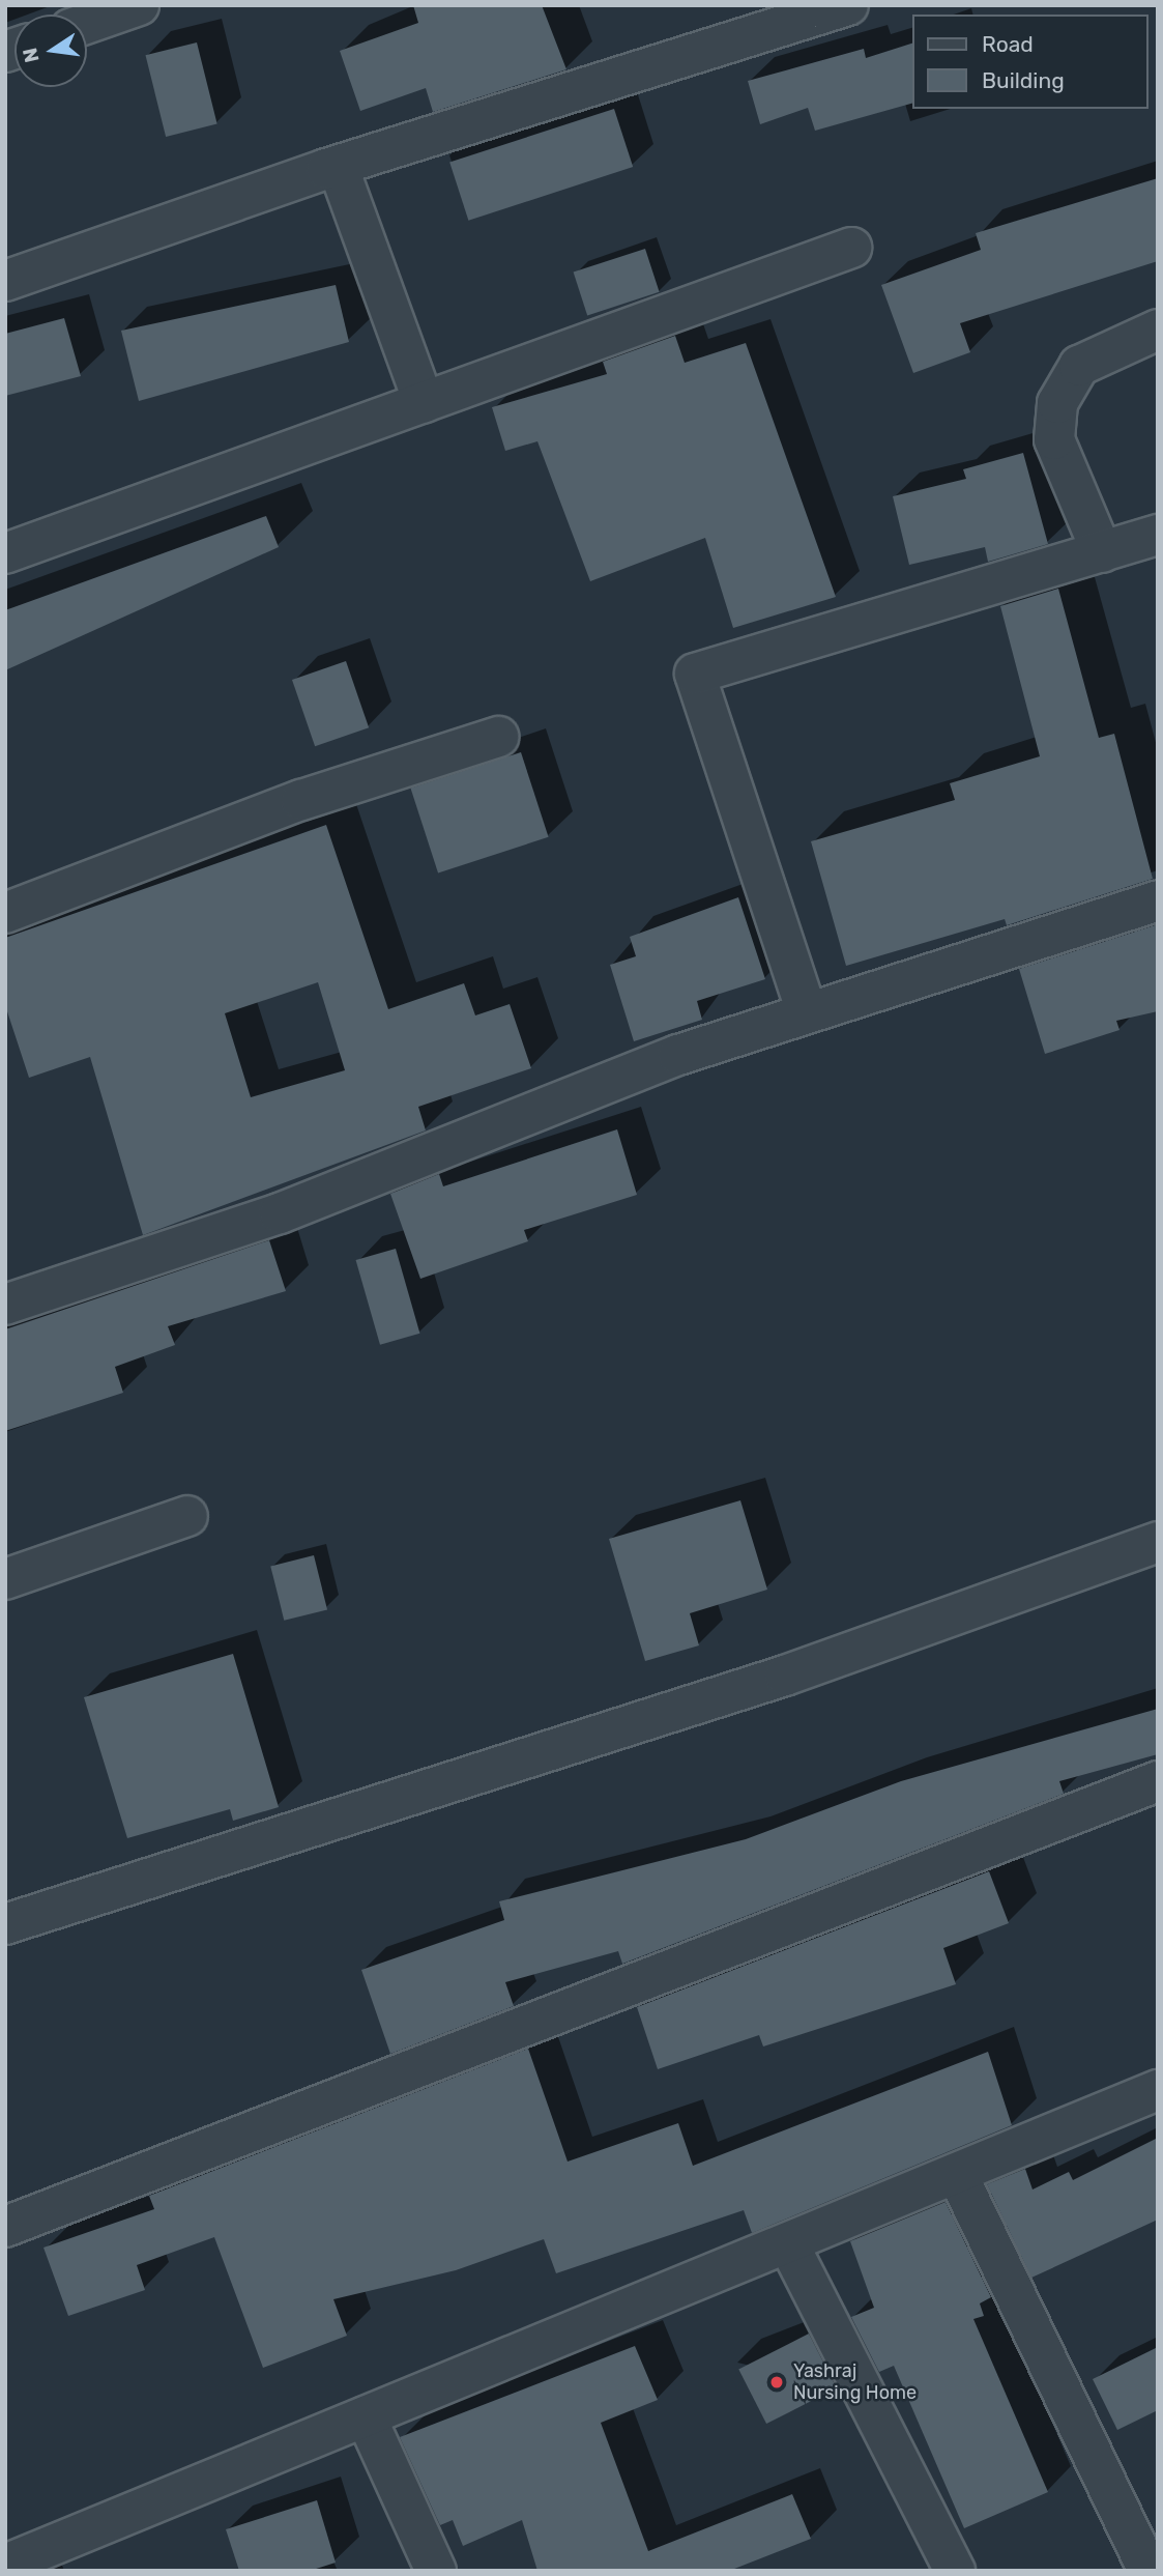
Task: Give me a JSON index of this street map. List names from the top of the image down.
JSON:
{
  "places": ["Yashraj Nursing Home"],
  "legend": ["Road", "Building"],
  "north": "left"
}
